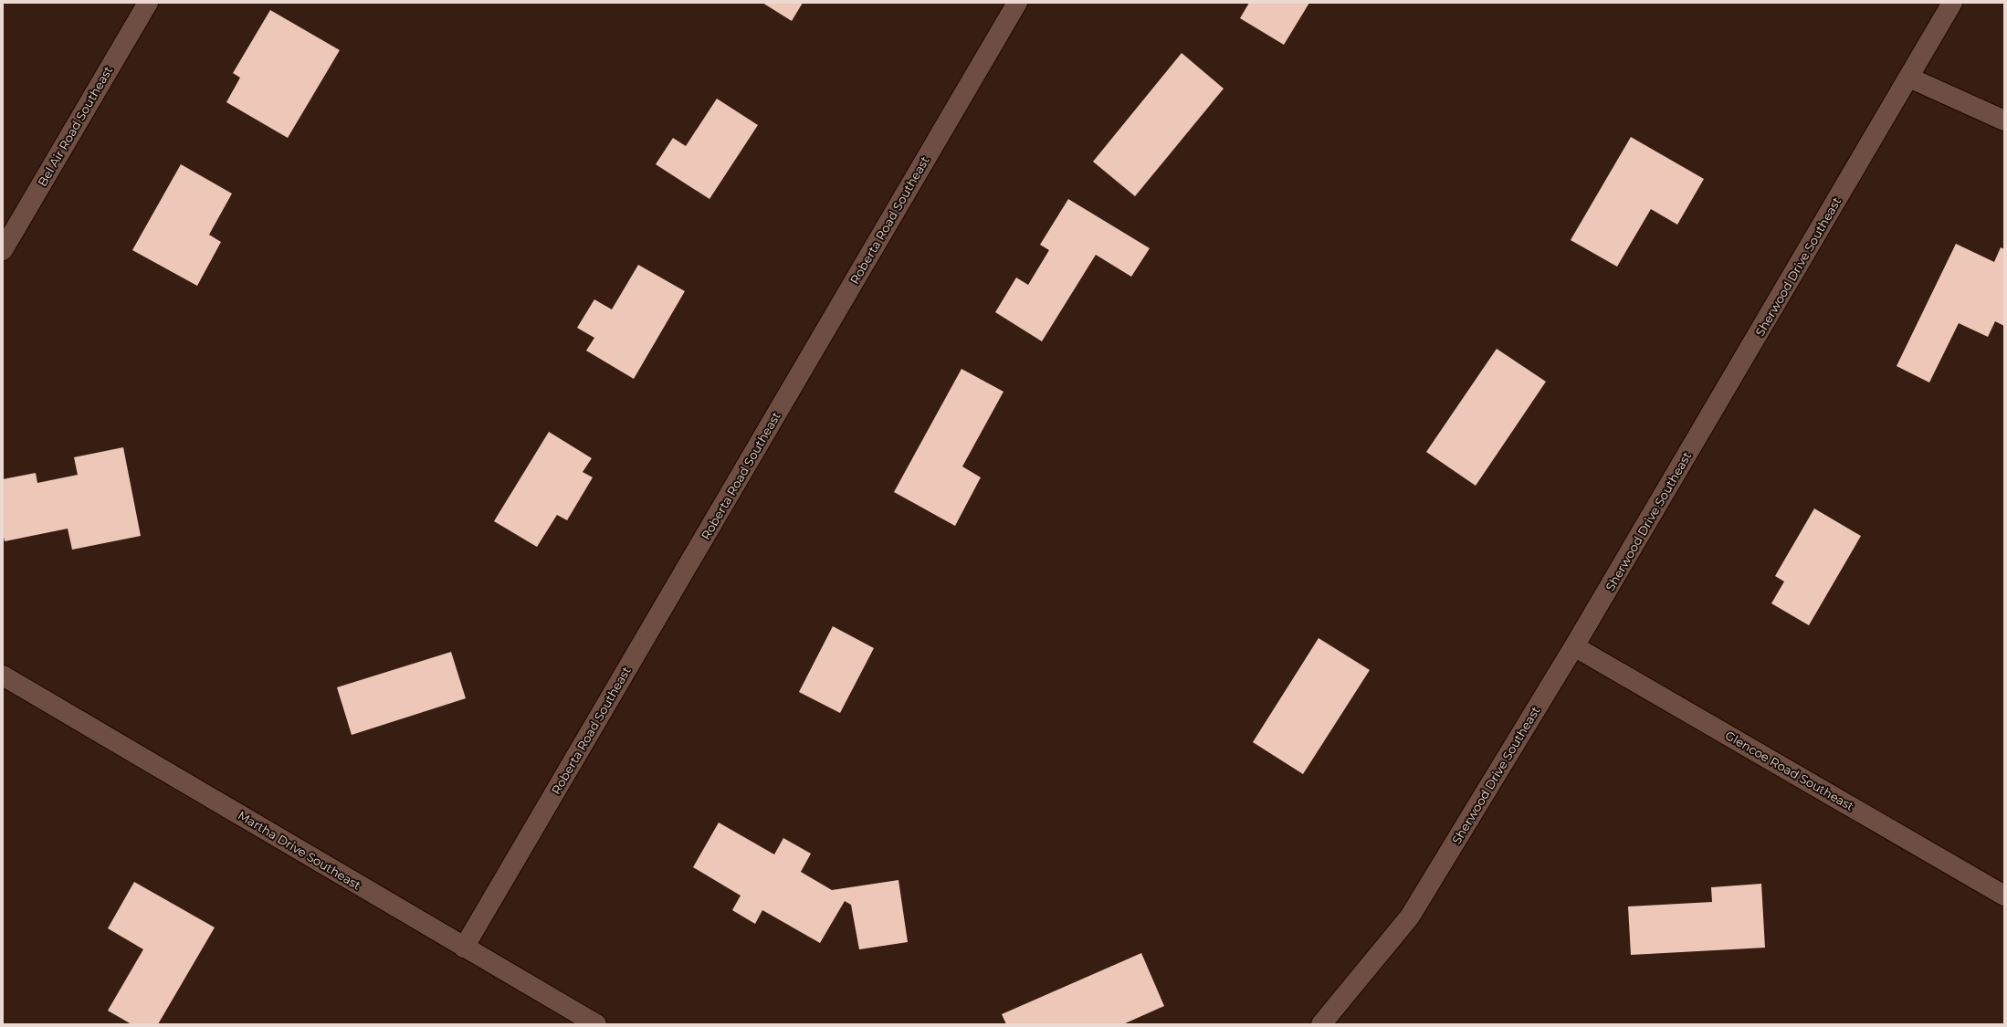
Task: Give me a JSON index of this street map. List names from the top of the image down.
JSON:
{
  "streets": {
    "street": [
      "Bel Air Road Southeast",
      "Roberta Road Southeast",
      "Sherwood Drive Southeast",
      "Glencoe Road Southeast",
      "Martha Drive Southeast"
    ]
  },
  "crossings": [
    ["Roberta Road Southeast", "Martha Drive Southeast"],
    ["Sherwood Drive Southeast", "Glencoe Road Southeast"]
  ]
}
